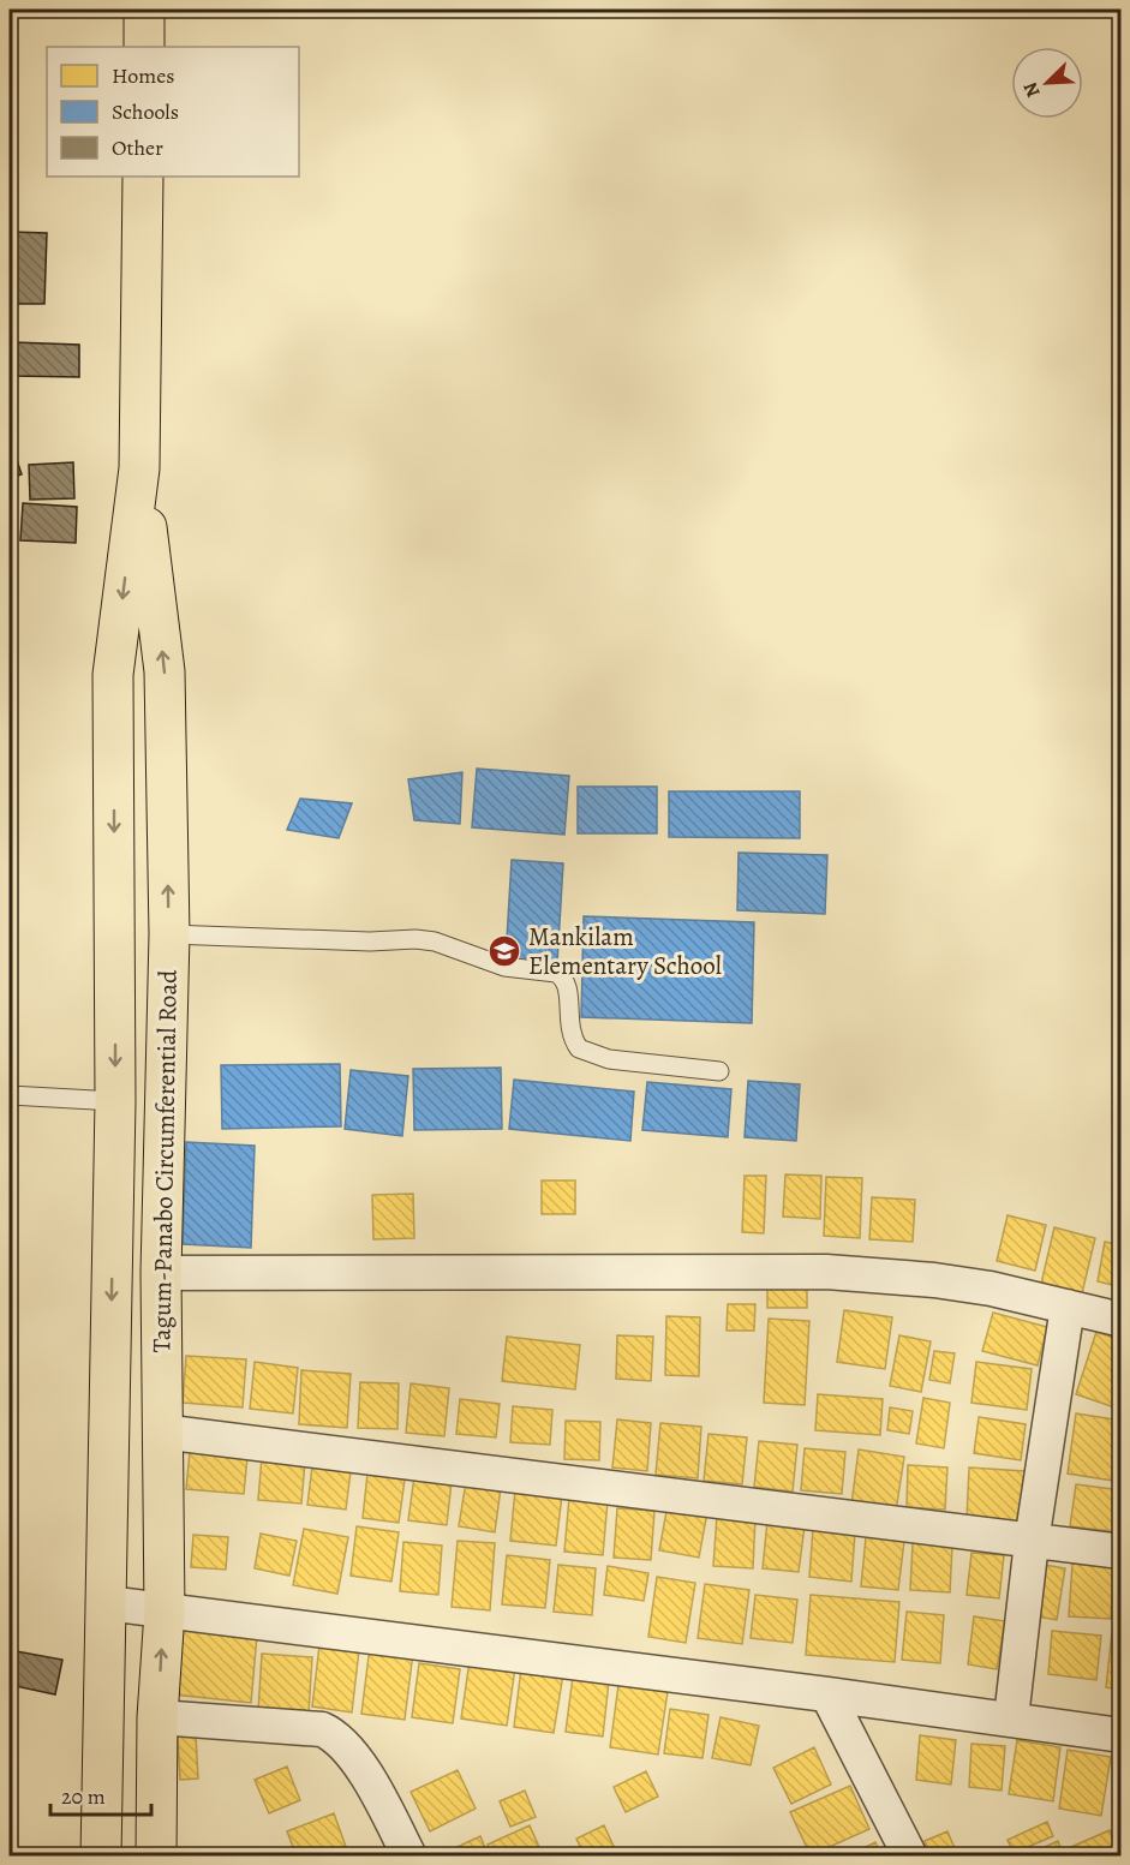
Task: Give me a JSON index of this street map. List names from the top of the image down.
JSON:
{
  "streets": {
    "highway": ["Tagum-Panabo Circumferential Road"]
  },
  "places": {
    "school or university": ["Mankilam Elementary School"]
  },
  "legend": ["Homes", "Schools", "Other"],
  "scale_bar": "20 m",
  "north": "bottom left"
}
